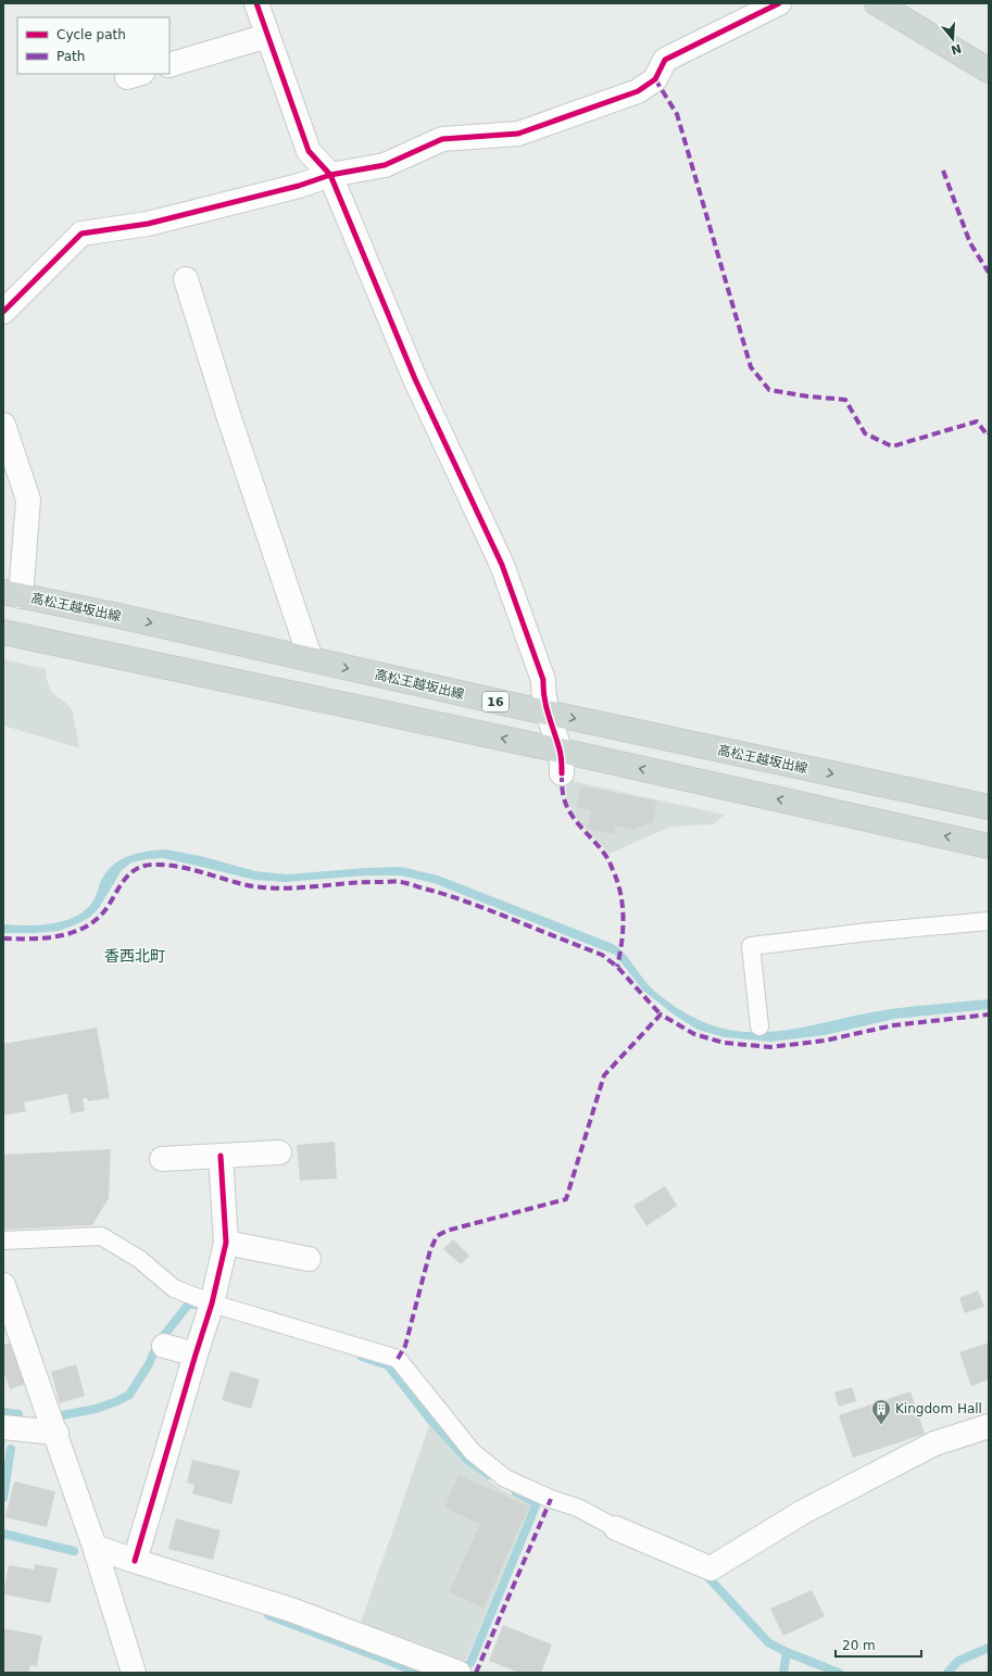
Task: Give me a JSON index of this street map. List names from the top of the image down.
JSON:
{
  "streets": {
    "main road": ["高松王越坂出線", "16"]
  },
  "districts": ["香西北町"],
  "places": {
    "building": ["Kingdom Hall"]
  },
  "legend": ["Cycle path", "Path"],
  "scale_bar": "20 m",
  "north": "bottom"
}
